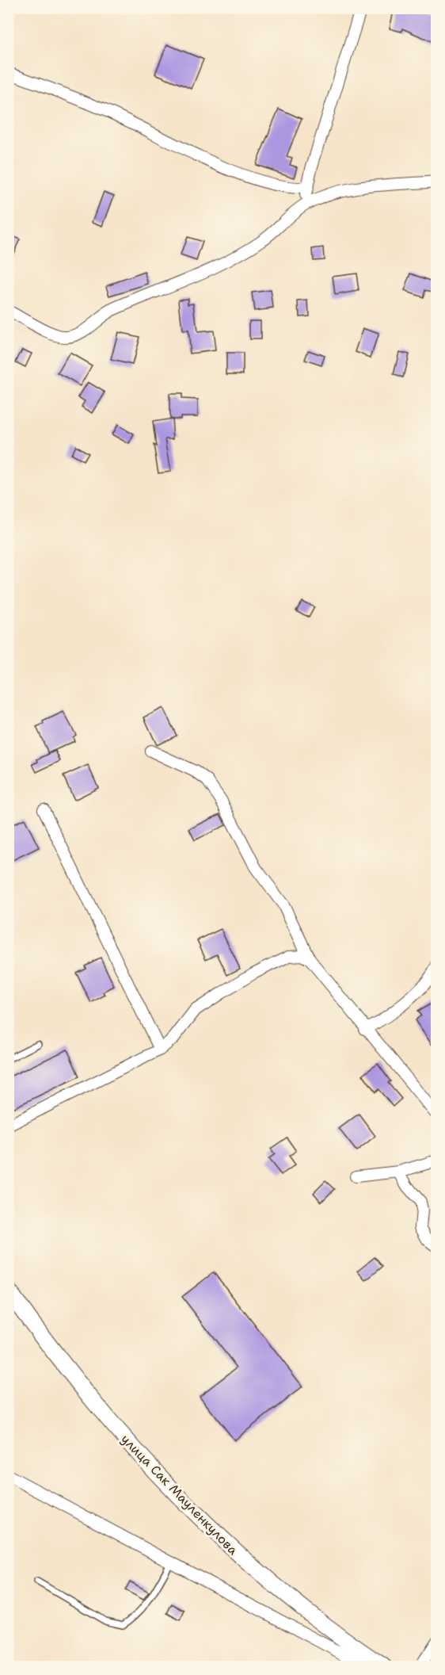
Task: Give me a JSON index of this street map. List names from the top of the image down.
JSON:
{
  "streets": {
    "main road": ["улица Сак Мауленкулова"]
  }
}
